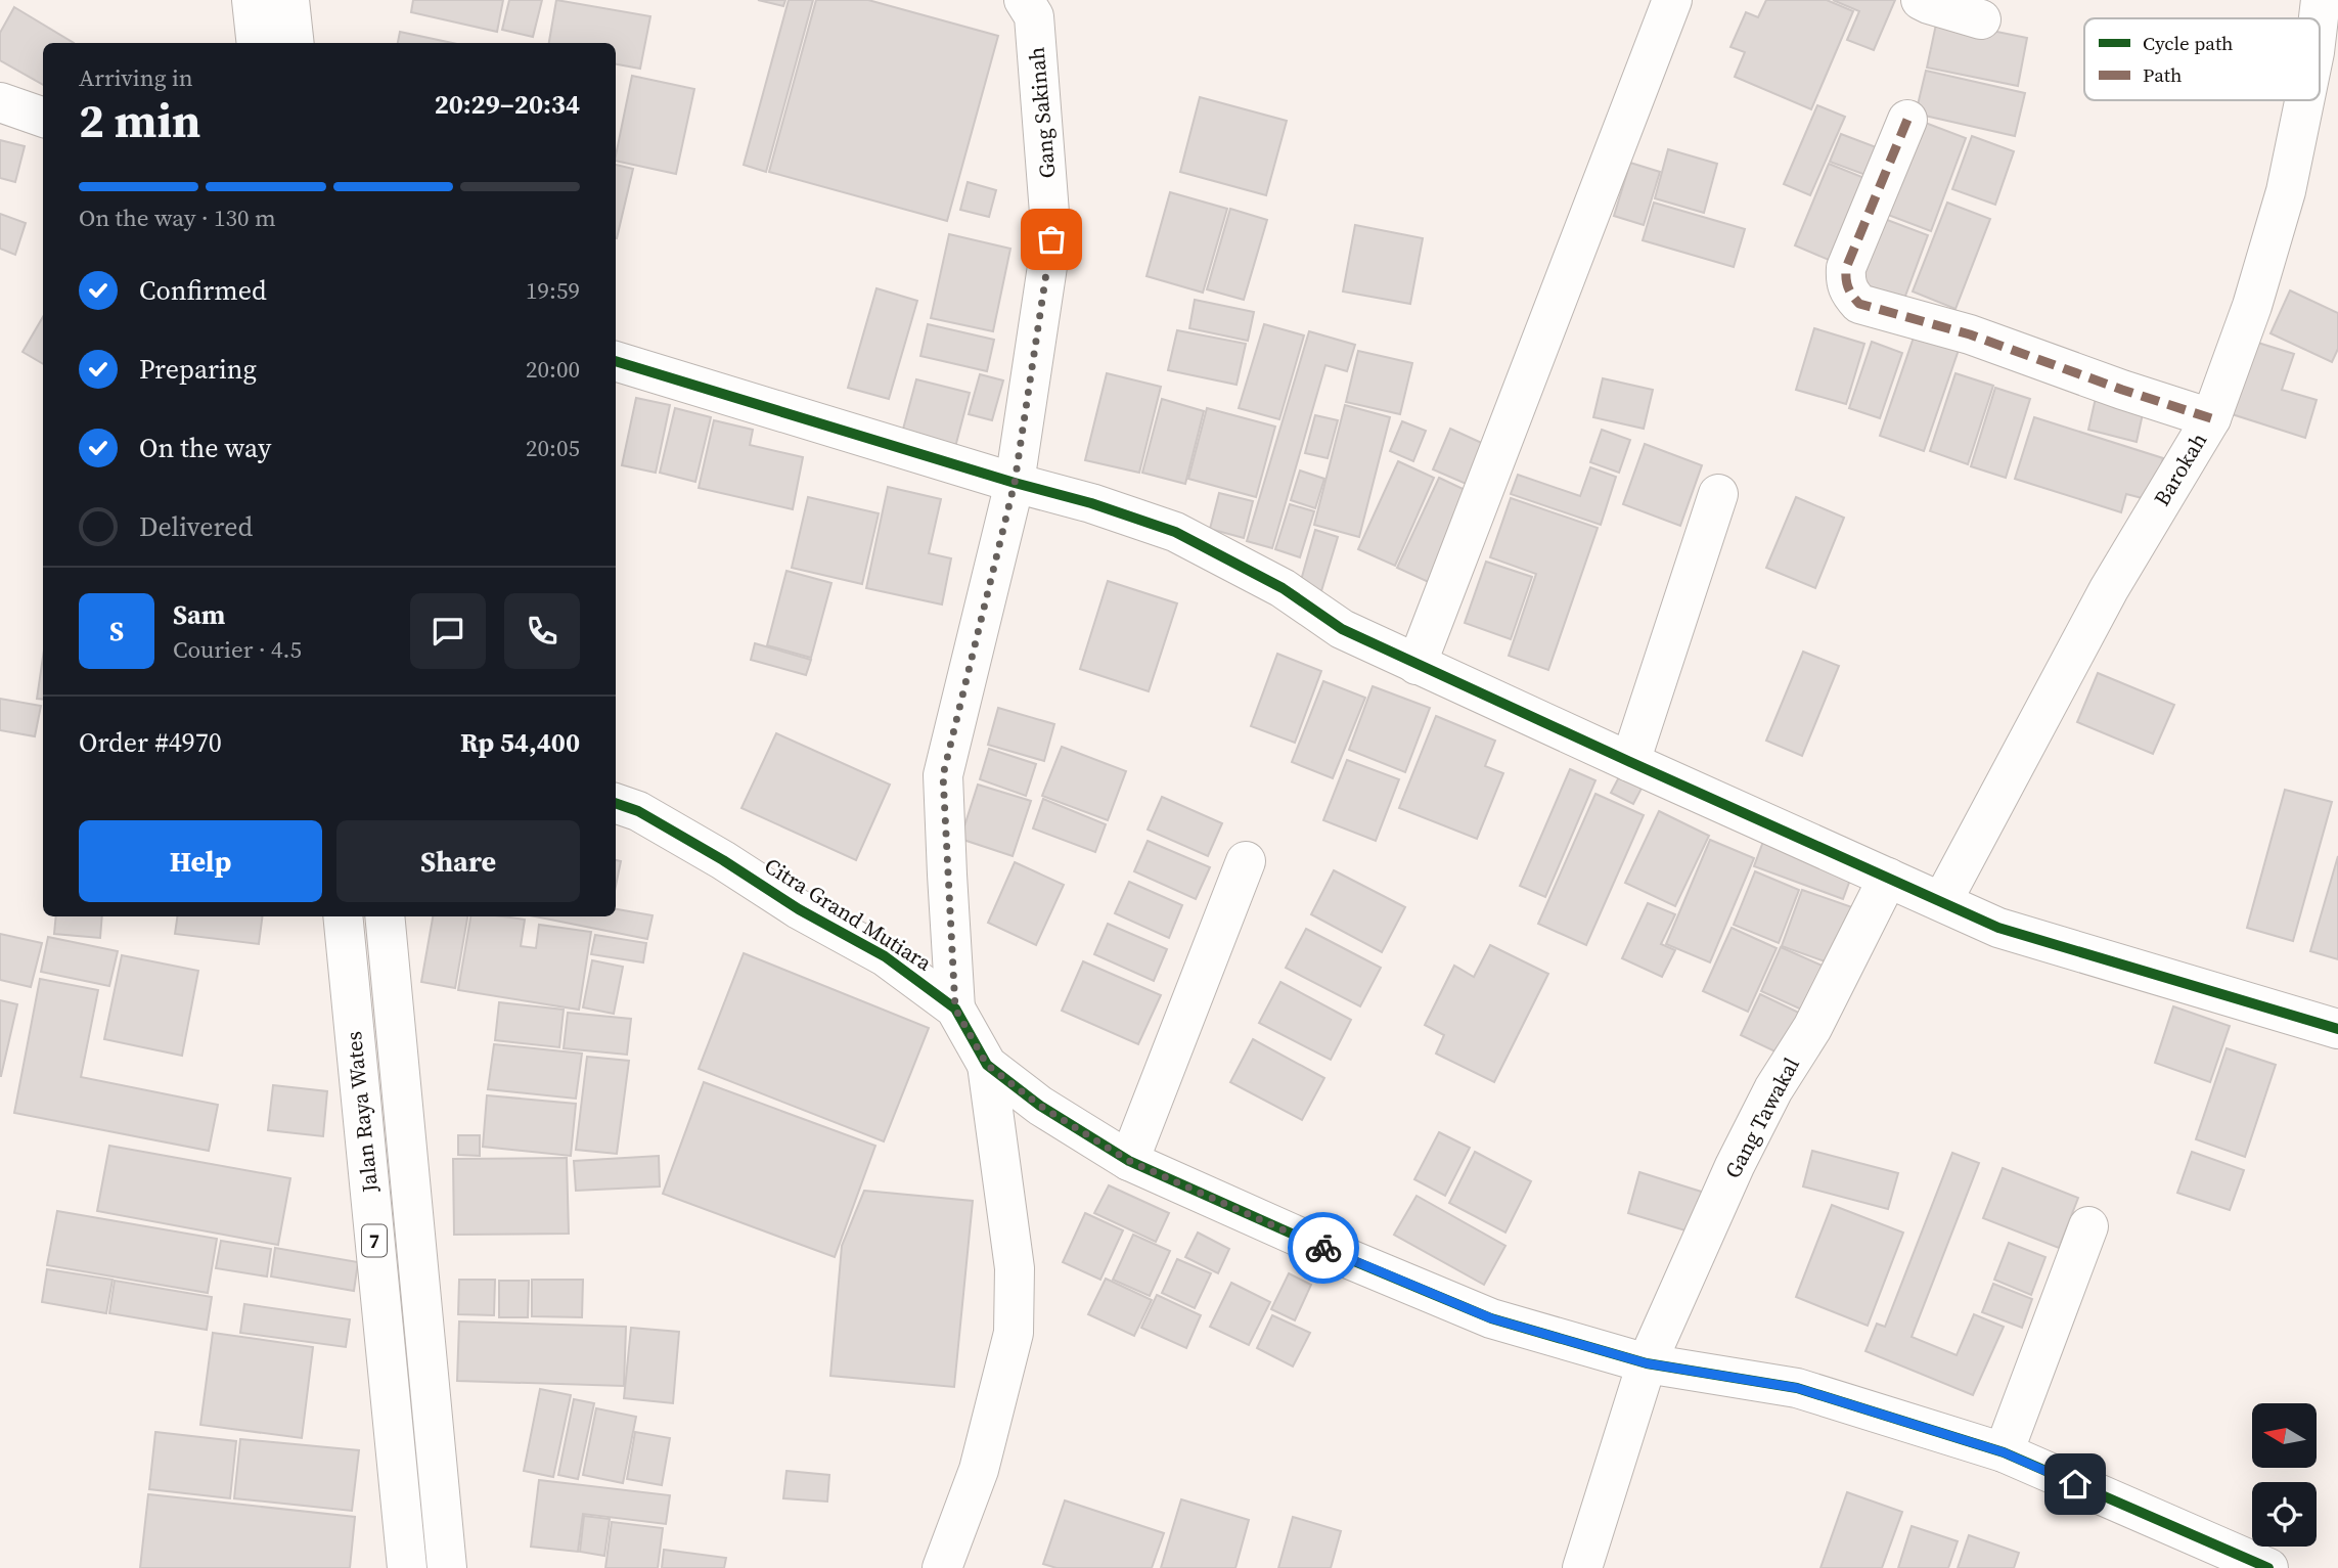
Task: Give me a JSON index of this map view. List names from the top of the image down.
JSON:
{
  "streets": {
    "main road": [
      "Gang Sakinah",
      "Barokah",
      "Citra Grand Mutiara",
      "Jalan Raya Wates",
      "Gang Tawakal",
      "7"
    ]
  },
  "crossings": [
    ["Gang Sakinah", "Citra Grand Mutiara"],
    ["Citra Grand Mutiara", "Gang Tawakal"]
  ],
  "legend": ["Cycle path", "Path"],
  "north": "left",
  "page": {
    "heading": ["2 min", "Arriving in", "20:29–20:34"],
    "panel": [
      "Sam",
      "Courier · 4.5",
      "Order #4970",
      "Rp 54,400"
    ],
    "bar": "On the way · 130 m",
    "list": [
      ["Confirmed", "19:59"],
      ["Preparing", "20:00"],
      ["On the way", "20:05"],
      "Delivered"
    ],
    "round": "S",
    "buttons": ["Help", "Share"]
  }
}
